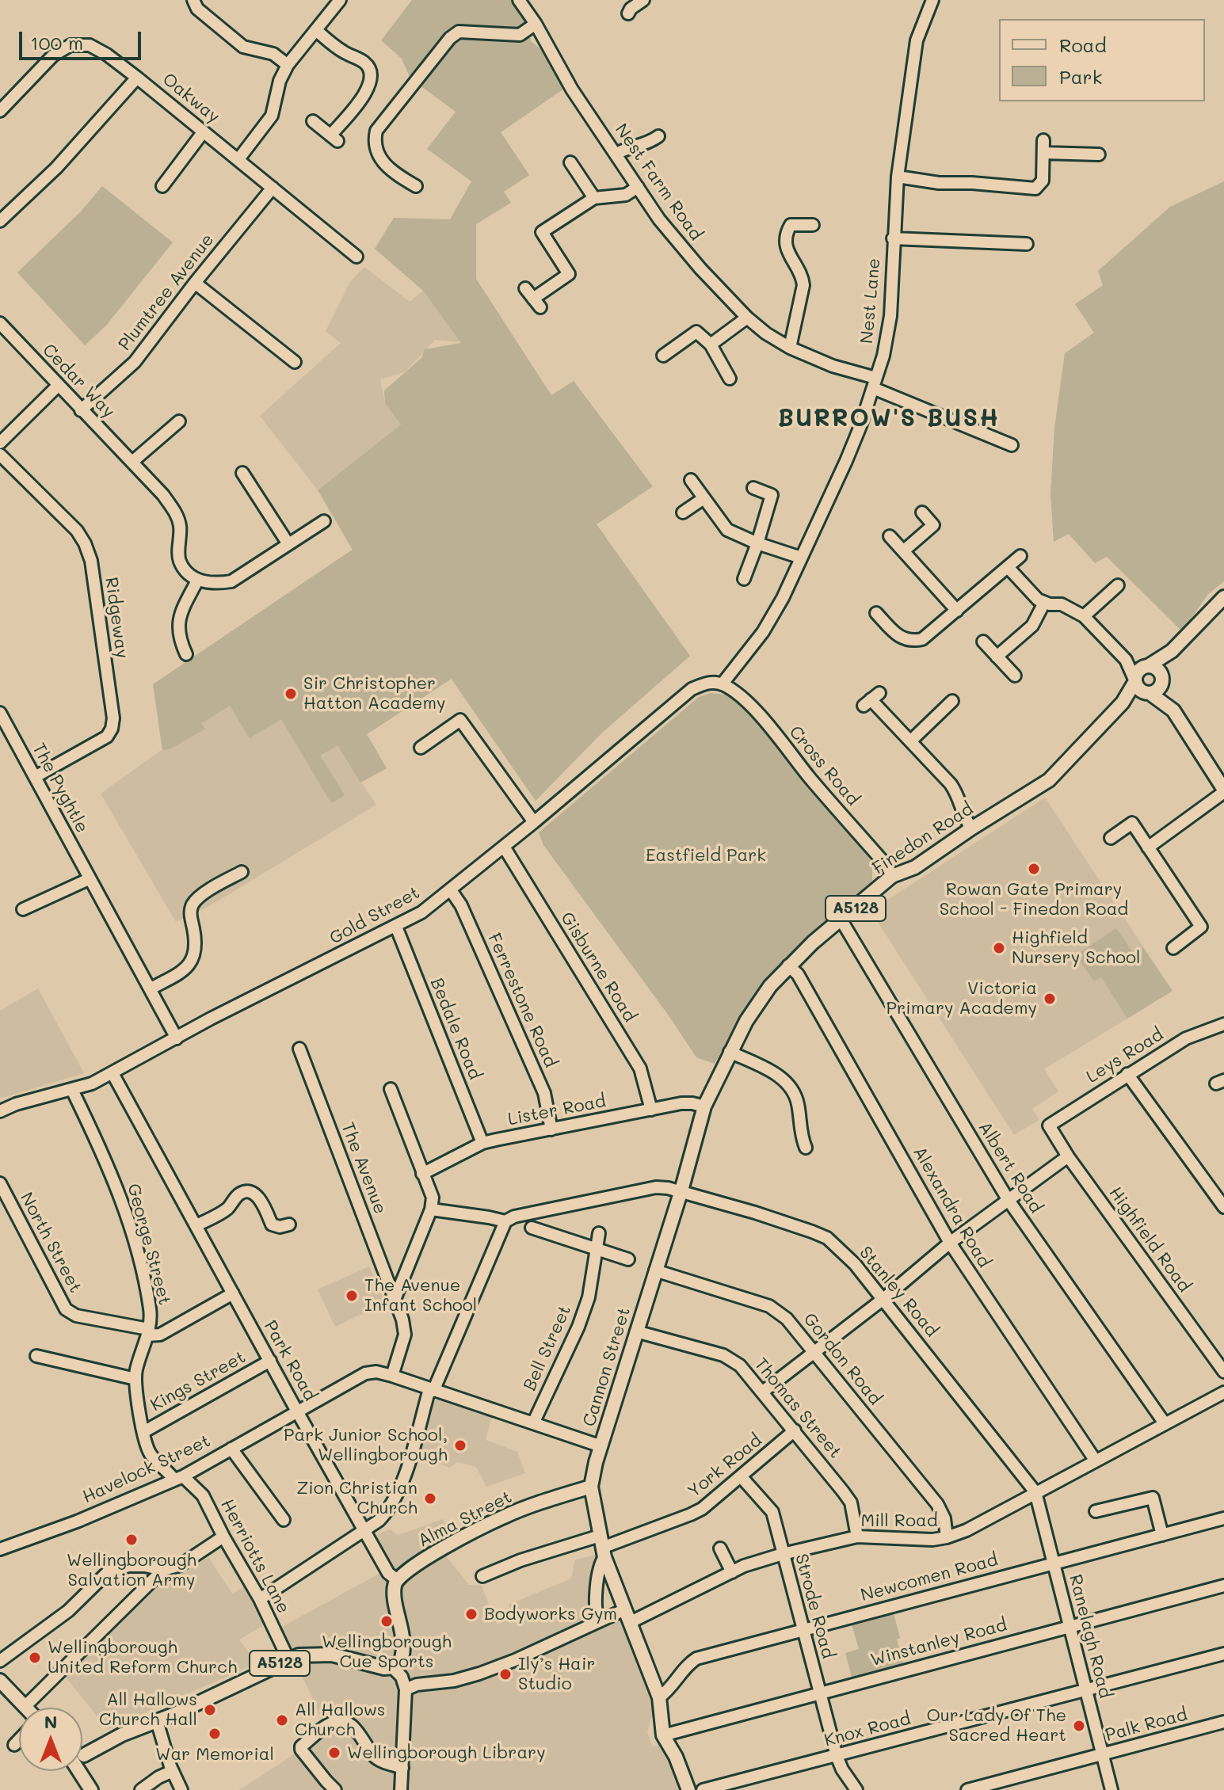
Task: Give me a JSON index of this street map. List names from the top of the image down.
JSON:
{
  "streets": {
    "main road": [
      "Finedon Road",
      "A5128",
      "Cannon Street",
      "Alma Street"
    ],
    "street": [
      "Oakway",
      "Nest Farm Road",
      "Plumtree Avenue",
      "Nest Lane",
      "Cedar Way",
      "Ridgeway",
      "Cross Road",
      "The Pyghtle",
      "Gold Street",
      "Gisburne Road",
      "Ferrestone Road",
      "Bedale Road",
      "Leys Road",
      "Lister Road",
      "Albert Road",
      "The Avenue",
      "Alexandra Road",
      "Highfield Road",
      "North Street",
      "George Street",
      "Stanley Road",
      "Bell Street",
      "Gordon Road",
      "Park Road",
      "Kings Street",
      "Thomas Street",
      "York Road",
      "Havelock Street",
      "Mill Road",
      "Herriotts Lane",
      "Newcomen Road",
      "Strode Road",
      "Ranelagh Road",
      "Winstanley Road",
      "Palk Road",
      "Knox Road"
    ]
  },
  "crossings": [
    ["Oakway", "Plumtree Avenue"],
    ["Nest Farm Road", "Nest Lane"],
    ["Plumtree Avenue", "Cedar Way"],
    ["Nest Lane", "Cross Road"],
    ["Nest Lane", "Gold Street"],
    ["Ridgeway", "The Pyghtle"],
    ["Cross Road", "Finedon Road"],
    ["Cross Road", "Gold Street"],
    ["The Pyghtle", "Gold Street"],
    ["Finedon Road", "Lister Road"],
    ["Finedon Road", "Albert Road"],
    ["Finedon Road", "Alexandra Road"],
    ["Finedon Road", "Stanley Road"],
    ["Finedon Road", "Cannon Street"],
    ["A5128", "Cannon Street"],
    ["A5128", "Mill Road"],
    ["A5128", "Herriotts Lane"],
    ["A5128", "Newcomen Road"],
    ["A5128", "Winstanley Road"],
    ["Gold Street", "Gisburne Road"],
    ["Gold Street", "Ferrestone Road"],
    ["Gold Street", "Bedale Road"],
    ["Gold Street", "George Street"],
    ["Gold Street", "Park Road"],
    ["Gisburne Road", "Lister Road"],
    ["Ferrestone Road", "Lister Road"],
    ["Bedale Road", "Lister Road"],
    ["Leys Road", "Highfield Road"],
    ["Albert Road", "Mill Road"],
    ["The Avenue", "Havelock Street"],
    ["Alexandra Road", "Mill Road"],
    ["North Street", "George Street"],
    ["George Street", "Kings Street"],
    ["George Street", "Havelock Street"],
    ["George Street", "Herriotts Lane"],
    ["Stanley Road", "Cannon Street"],
    ["Stanley Road", "Mill Road"],
    ["Stanley Road", "Ranelagh Road"],
    ["Bell Street", "Havelock Street"],
    ["Gordon Road", "Cannon Street"],
    ["Gordon Road", "Mill Road"],
    ["Park Road", "Kings Street"],
    ["Park Road", "Havelock Street"],
    ["Park Road", "Alma Street"],
    ["Cannon Street", "Thomas Street"],
    ["Cannon Street", "York Road"],
    ["Cannon Street", "Havelock Street"],
    ["Cannon Street", "Alma Street"],
    ["Cannon Street", "Mill Road"],
    ["Thomas Street", "York Road"],
    ["Thomas Street", "Mill Road"],
    ["York Road", "Strode Road"],
    ["Havelock Street", "Herriotts Lane"],
    ["Mill Road", "Strode Road"],
    ["Mill Road", "Ranelagh Road"],
    ["Newcomen Road", "Strode Road"],
    ["Newcomen Road", "Ranelagh Road"],
    ["Strode Road", "Winstanley Road"],
    ["Strode Road", "Knox Road"],
    ["Ranelagh Road", "Winstanley Road"],
    ["Ranelagh Road", "Palk Road"],
    ["Ranelagh Road", "Knox Road"]
  ],
  "districts": ["BURROW'S BUSH"],
  "parks": ["Eastfield Park"],
  "places": [
    "Sir Christopher Hatton Academy",
    "Rowan Gate Primary School - Finedon Road",
    "Highfield Nursery School",
    "Victoria Primary Academy",
    "The Avenue Infant School",
    "Park Junior School, Wellingborough",
    "Zion Christian Church",
    "Wellingborough Salvation Army",
    "Bodyworks Gym",
    "Wellingborough Cue Sports",
    "Wellingborough United Reform Church",
    "Ily’s Hair Studio",
    "All Hallows Church Hall",
    "All Hallows Church",
    "Our Lady Of The Sacred Heart",
    "War Memorial",
    "Wellingborough Library"
  ],
  "legend": ["Road", "Park"],
  "scale_bar": "100 m",
  "north": "top"
}
